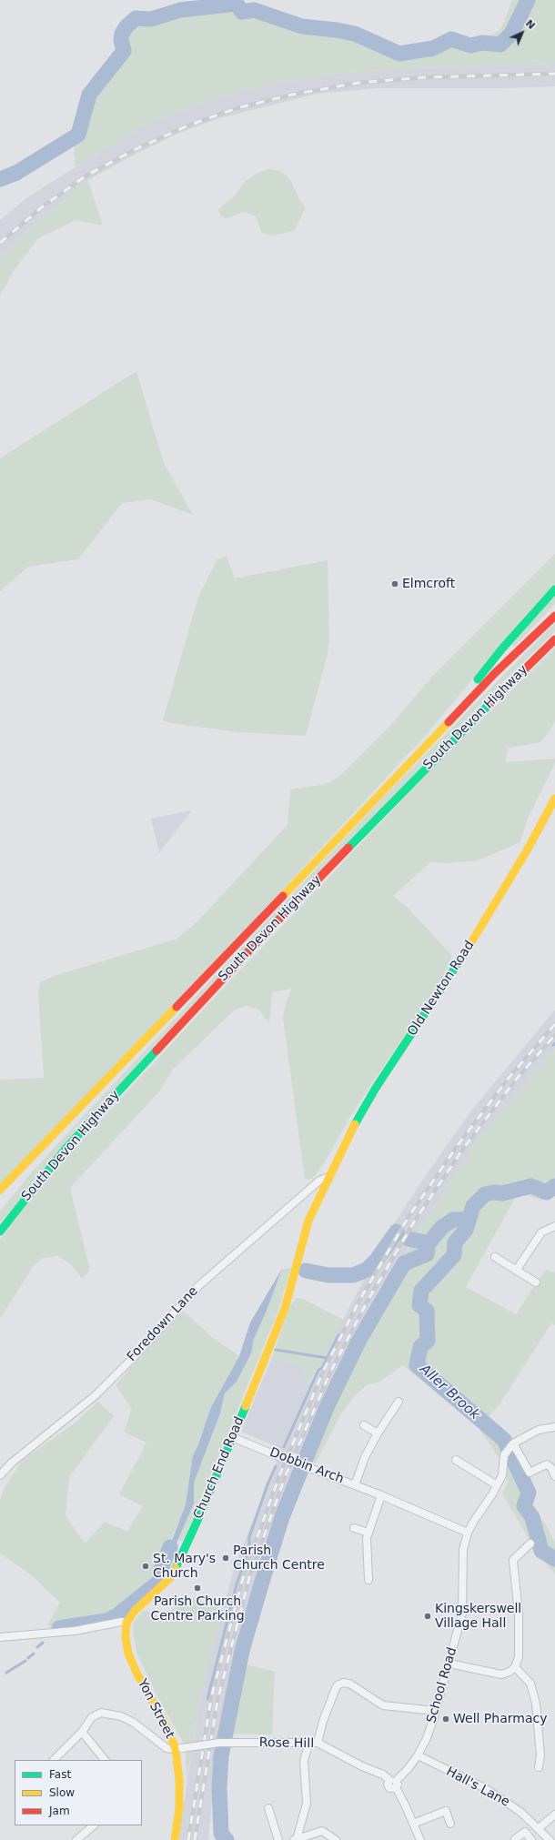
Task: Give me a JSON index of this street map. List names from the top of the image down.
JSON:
{
  "streets": {
    "main road": [
      "South Devon Highway",
      "Old Newton Road",
      "Church End Road",
      "Yon Street"
    ],
    "street": [
      "Foredown Lane",
      "Dobbin Arch",
      "School Road",
      "Rose Hill",
      "Hall's Lane"
    ]
  },
  "crossings": [
    ["Old Newton Road", "Foredown Lane"],
    ["Old Newton Road", "Church End Road"],
    ["Foredown Lane", "Church End Road"],
    ["Dobbin Arch", "Church End Road"],
    ["Dobbin Arch", "School Road"],
    ["Church End Road", "Yon Street"],
    ["School Road", "Rose Hill"],
    ["School Road", "Hall's Lane"],
    ["Yon Street", "Rose Hill"]
  ],
  "water": ["Aller Brook"],
  "places": [
    "Elmcroft",
    "Parish Church Centre",
    "St. Mary's Church",
    "Parish Church Centre Parking",
    "Kingskerswell Village Hall",
    "Well Pharmacy"
  ],
  "legend": ["Fast", "Slow", "Jam"],
  "north": "top right"
}
